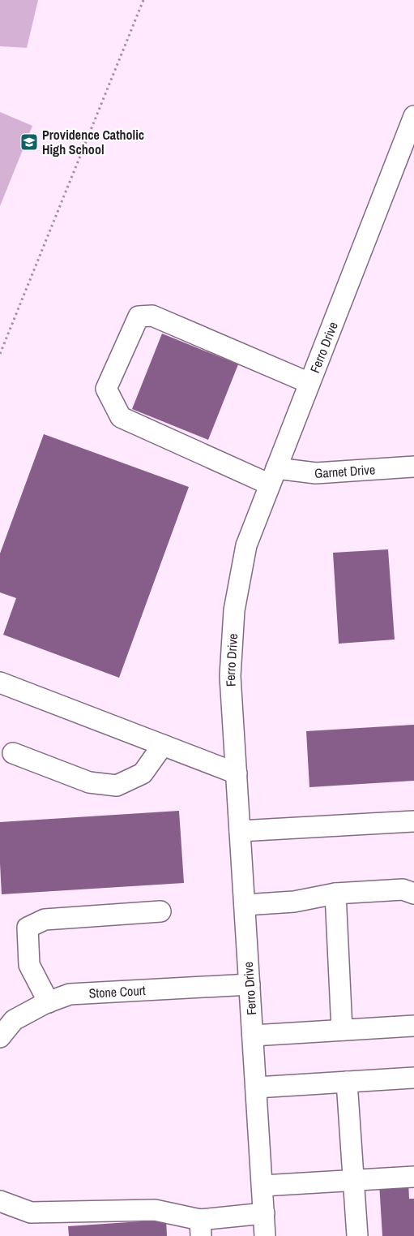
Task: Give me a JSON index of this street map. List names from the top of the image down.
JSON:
{
  "streets": {
    "street": ["Ferro Drive", "Garnet Drive", "Stone Court"]
  },
  "crossings": [
    ["Ferro Drive", "Garnet Drive"],
    ["Ferro Drive", "Stone Court"]
  ],
  "places": {
    "school or university": ["Providence Catholic High School"]
  }
}
